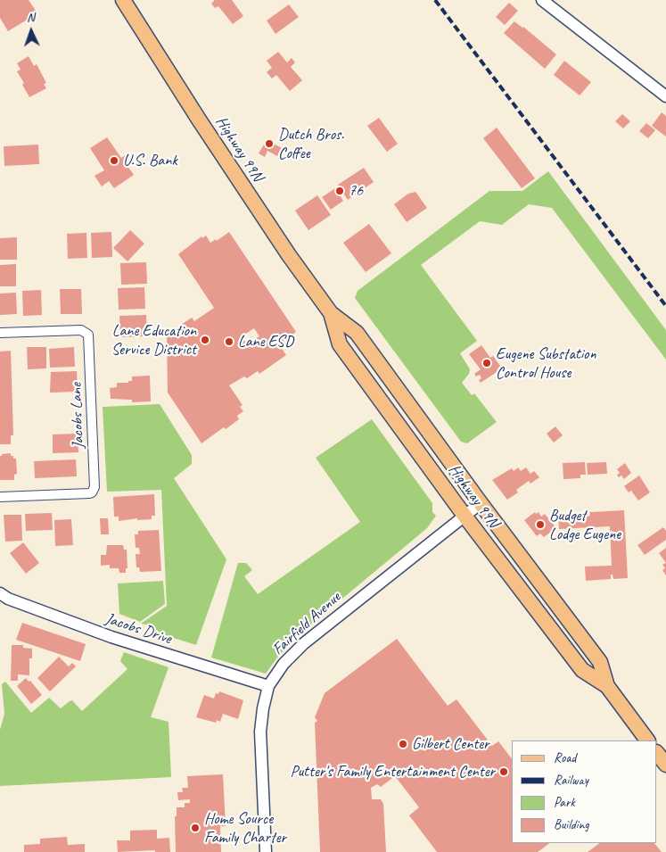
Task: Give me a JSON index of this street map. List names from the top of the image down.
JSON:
{
  "streets": {
    "main road": ["Highway 99N"],
    "street": ["Jacobs Lane", "Fairfield Avenue", "Jacobs Drive"]
  },
  "crossings": [
    ["Highway 99N", "Fairfield Avenue"],
    ["Fairfield Avenue", "Jacobs Drive"]
  ],
  "places": [
    "Dutch Bros. Coffee",
    "U.S. Bank",
    "76",
    "Lane Education Service District",
    "Lane ESD",
    "Eugene Substation Control House",
    "Budget Lodge Eugene",
    "Gilbert Center",
    "Putter's Family Entertainment Center",
    "Home Source Family Charter"
  ],
  "legend": [
    "Road",
    "Railway",
    "Park",
    "Building"
  ],
  "north": "top"
}
